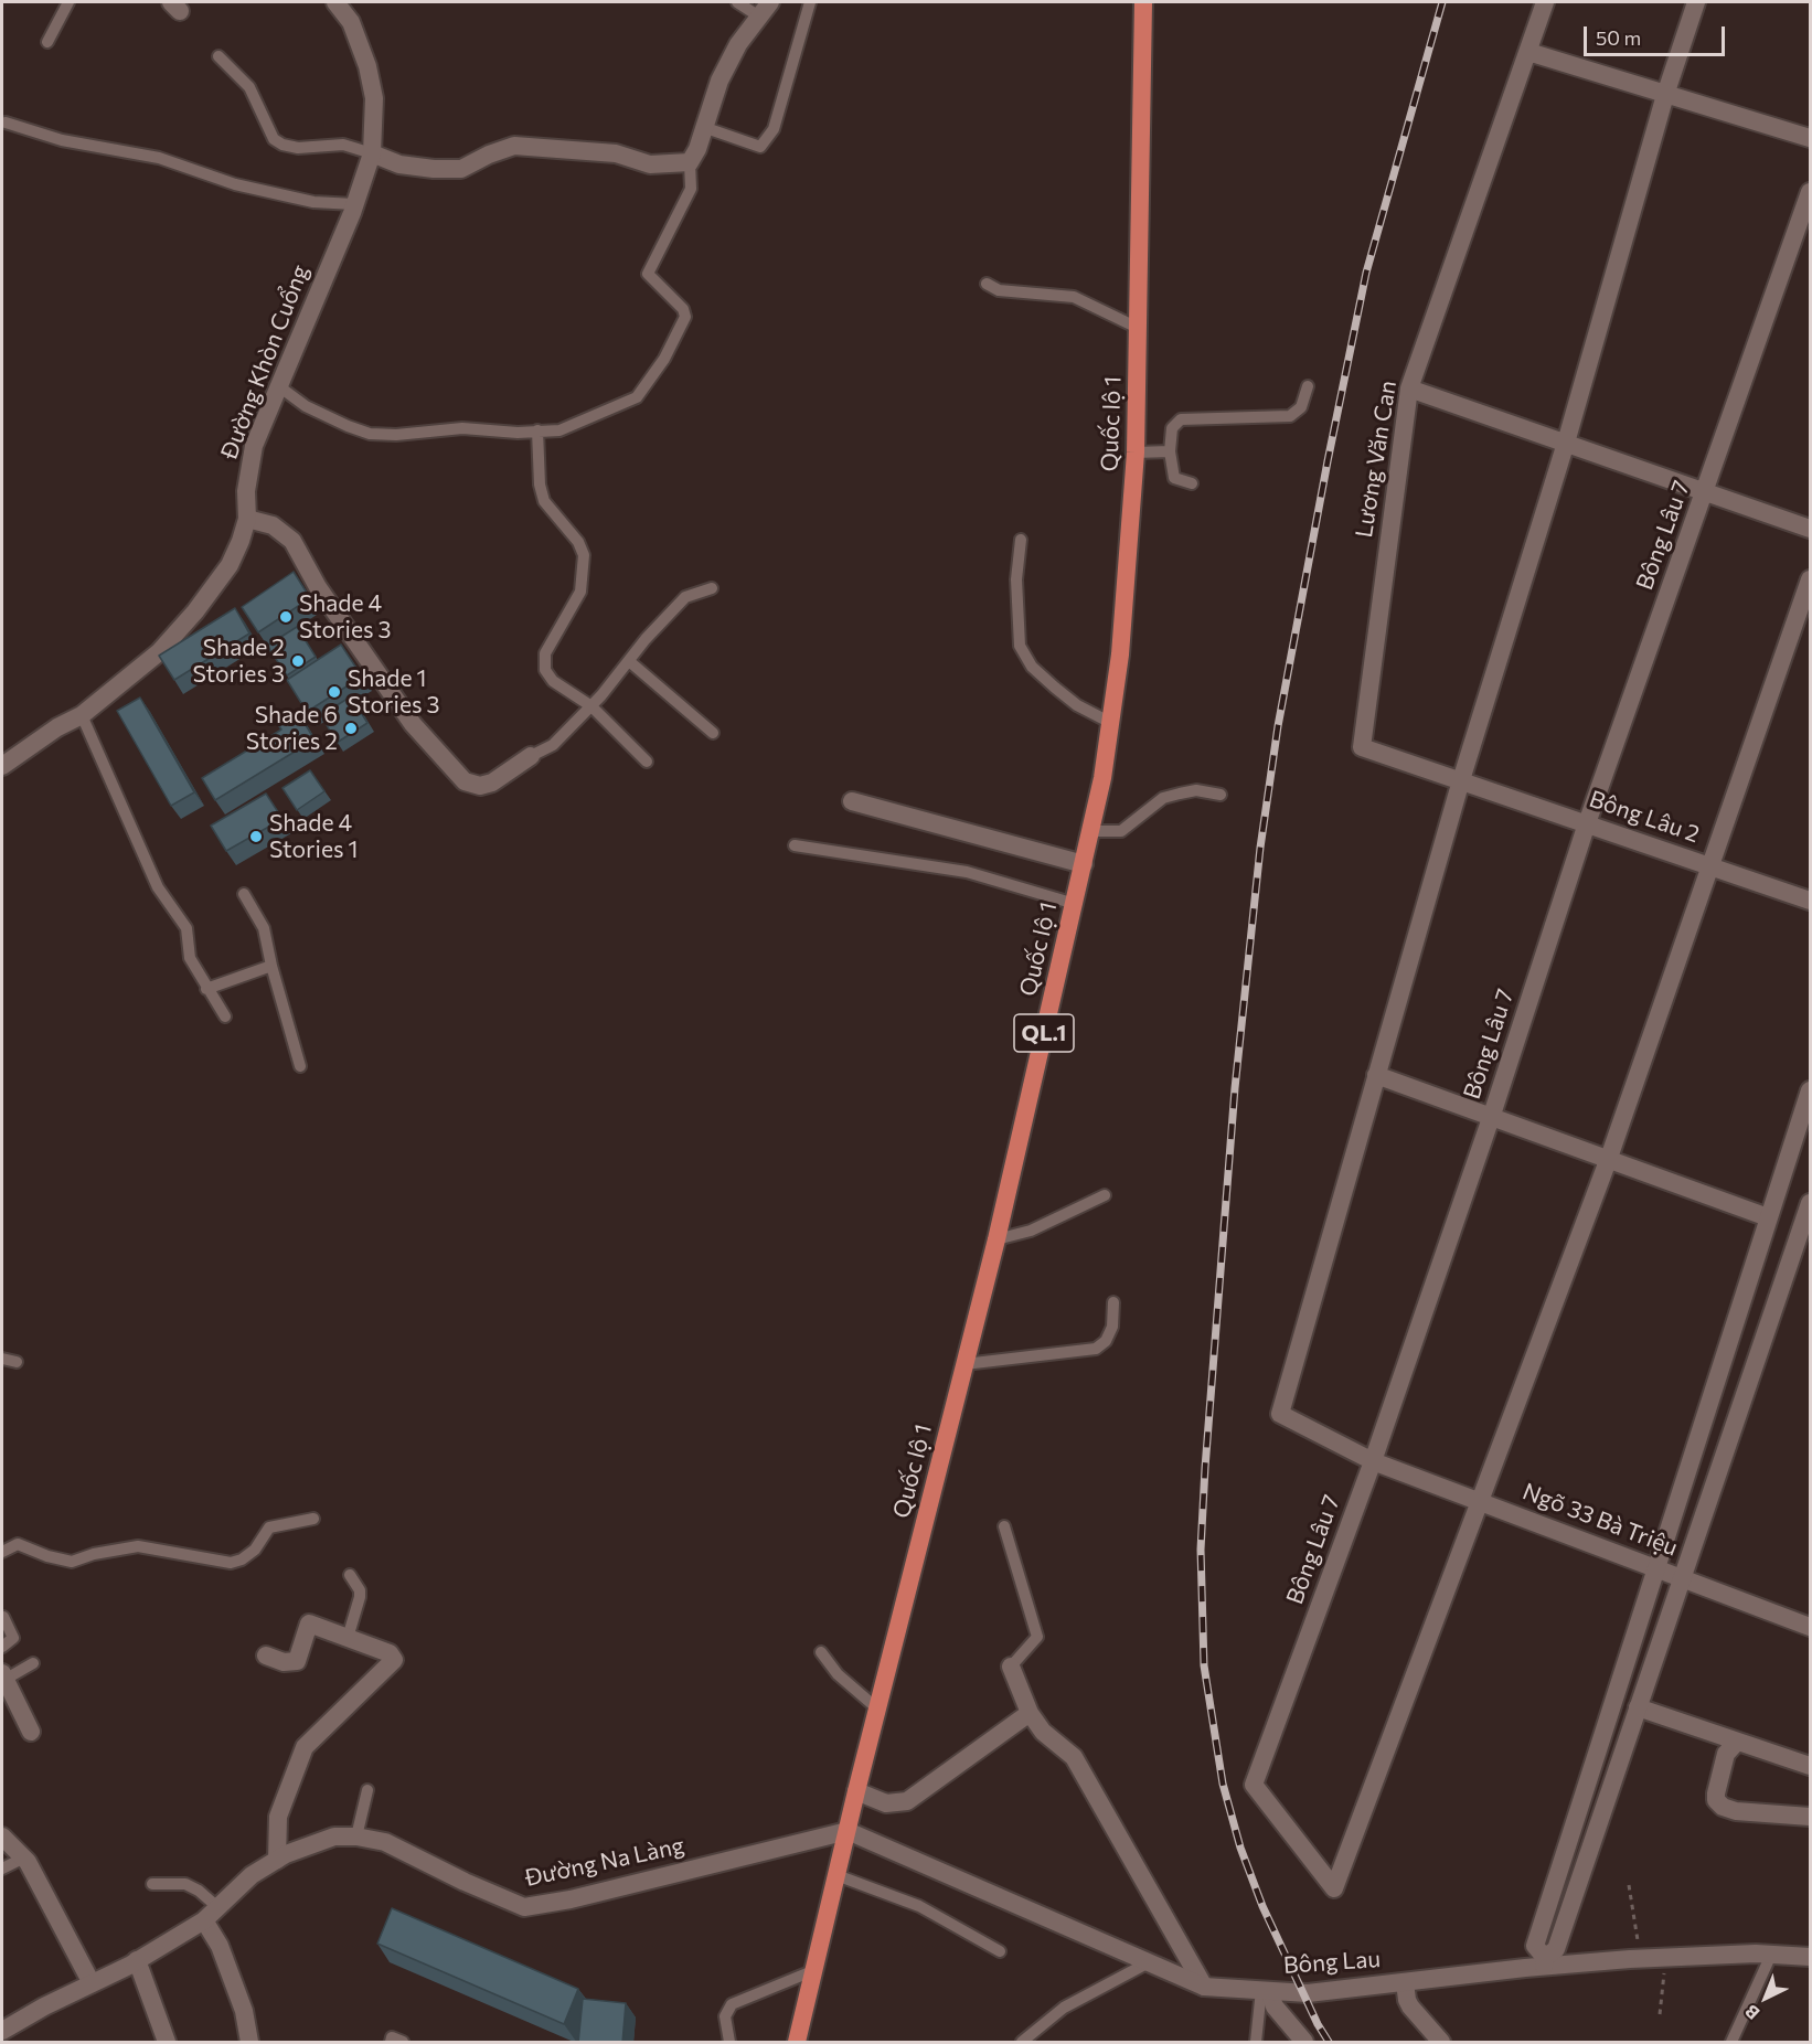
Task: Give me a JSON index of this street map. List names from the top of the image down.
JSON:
{
  "streets": {
    "highway": ["Quốc lộ 1", "QL.1"],
    "street": [
      "Đường Khòn Cuổng",
      "Lương Văn Can",
      "Bông Lâu 7",
      "Bông Lâu 2",
      "Ngõ 33 Bà Triệu",
      "Đường Na Làng",
      "Bông Lau"
    ]
  },
  "crossings": [
    ["Quốc lộ 1", "Đường Na Làng"],
    ["Quốc lộ 1", "Bông Lau"],
    ["Lương Văn Can", "Bông Lâu 2"],
    ["Bông Lâu 7", "Bông Lâu 2"],
    ["Bông Lâu 7", "Ngõ 33 Bà Triệu"],
    ["Đường Na Làng", "Bông Lau"]
  ],
  "places": [
    "Shade 4 Stories 3",
    "Shade 2 Stories 3",
    "Shade 1 Stories 3",
    "Shade 6 Stories 2",
    "Shade 4 Stories 1"
  ],
  "scale_bar": "50 m",
  "north": "bottom left"
}
